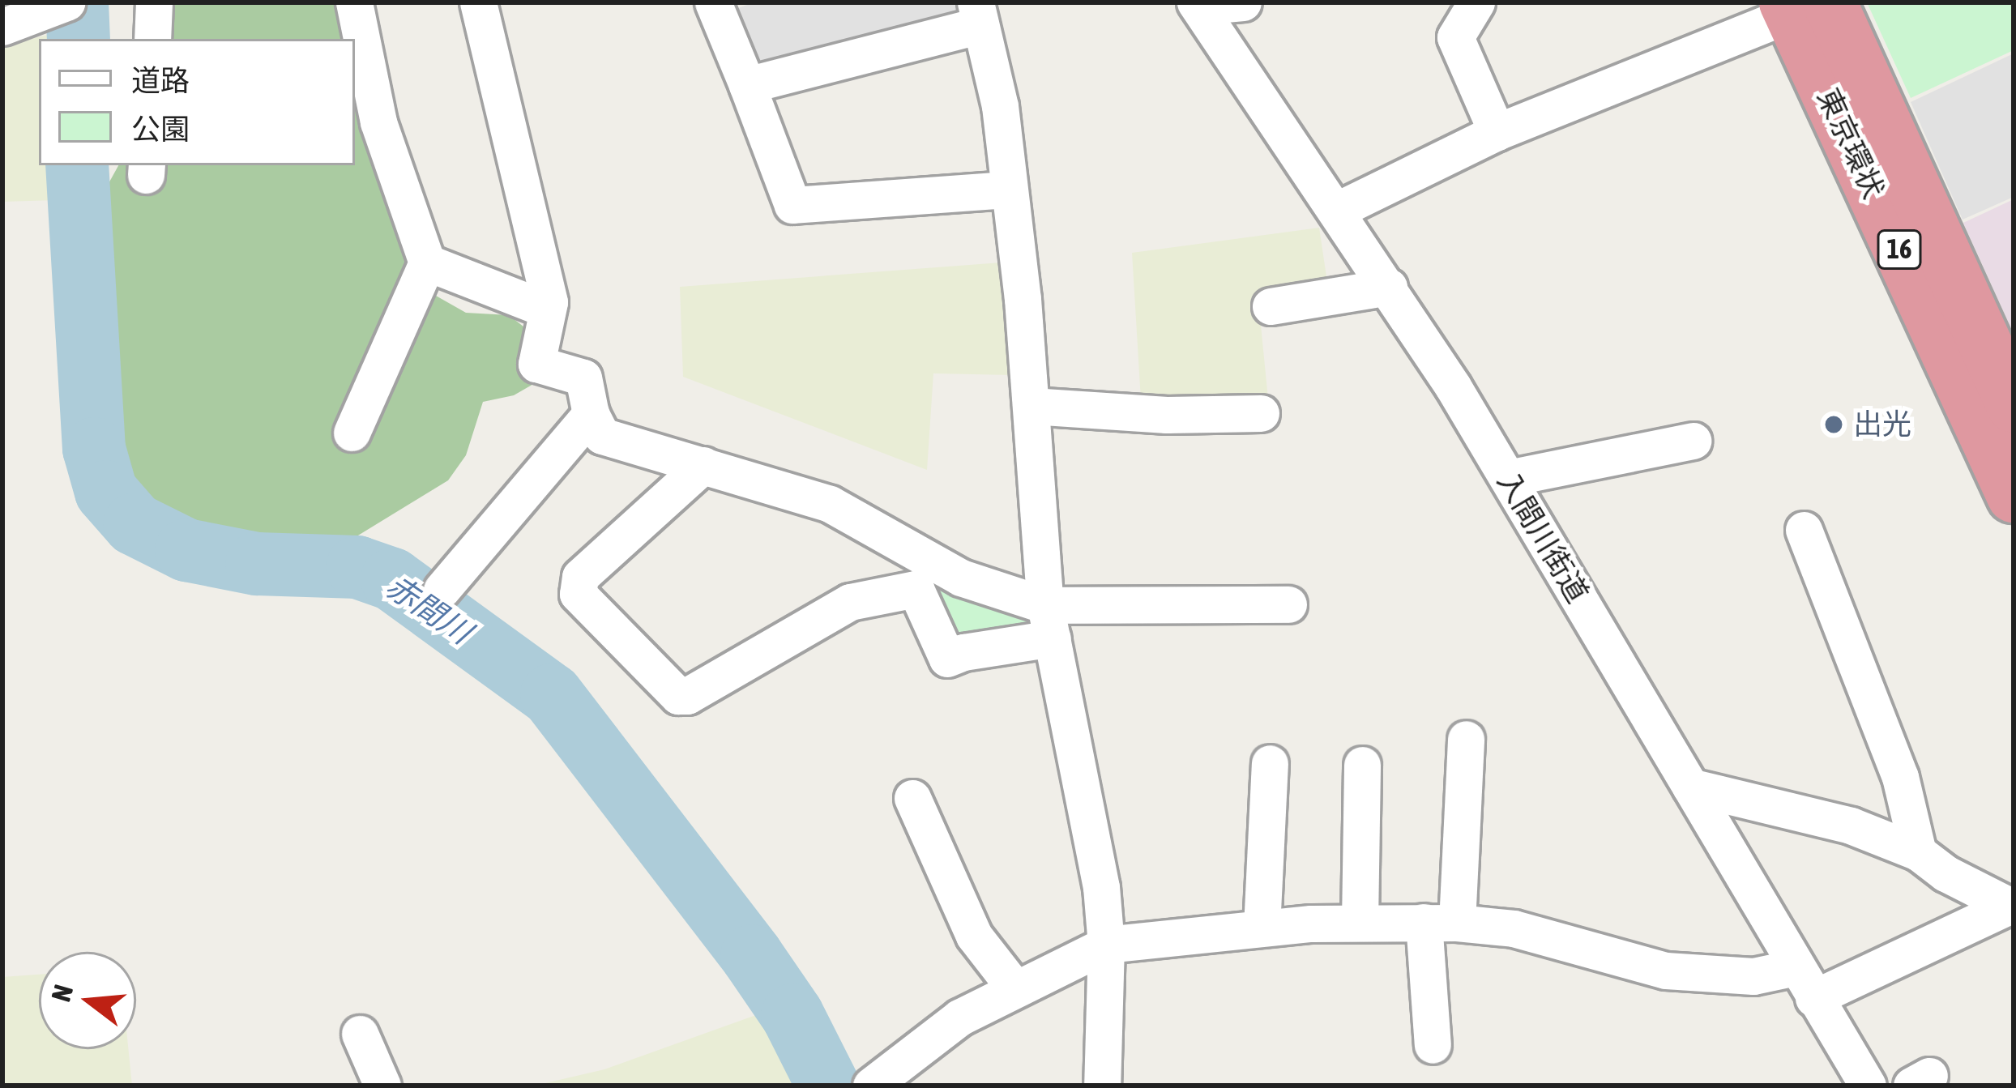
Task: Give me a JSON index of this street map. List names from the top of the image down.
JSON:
{
  "streets": {
    "highway": ["東京環状", "16"],
    "street": ["入間川街道"]
  },
  "water": ["赤間川"],
  "places": ["出光"],
  "legend": ["道路", "公園"],
  "north": "left"
}
